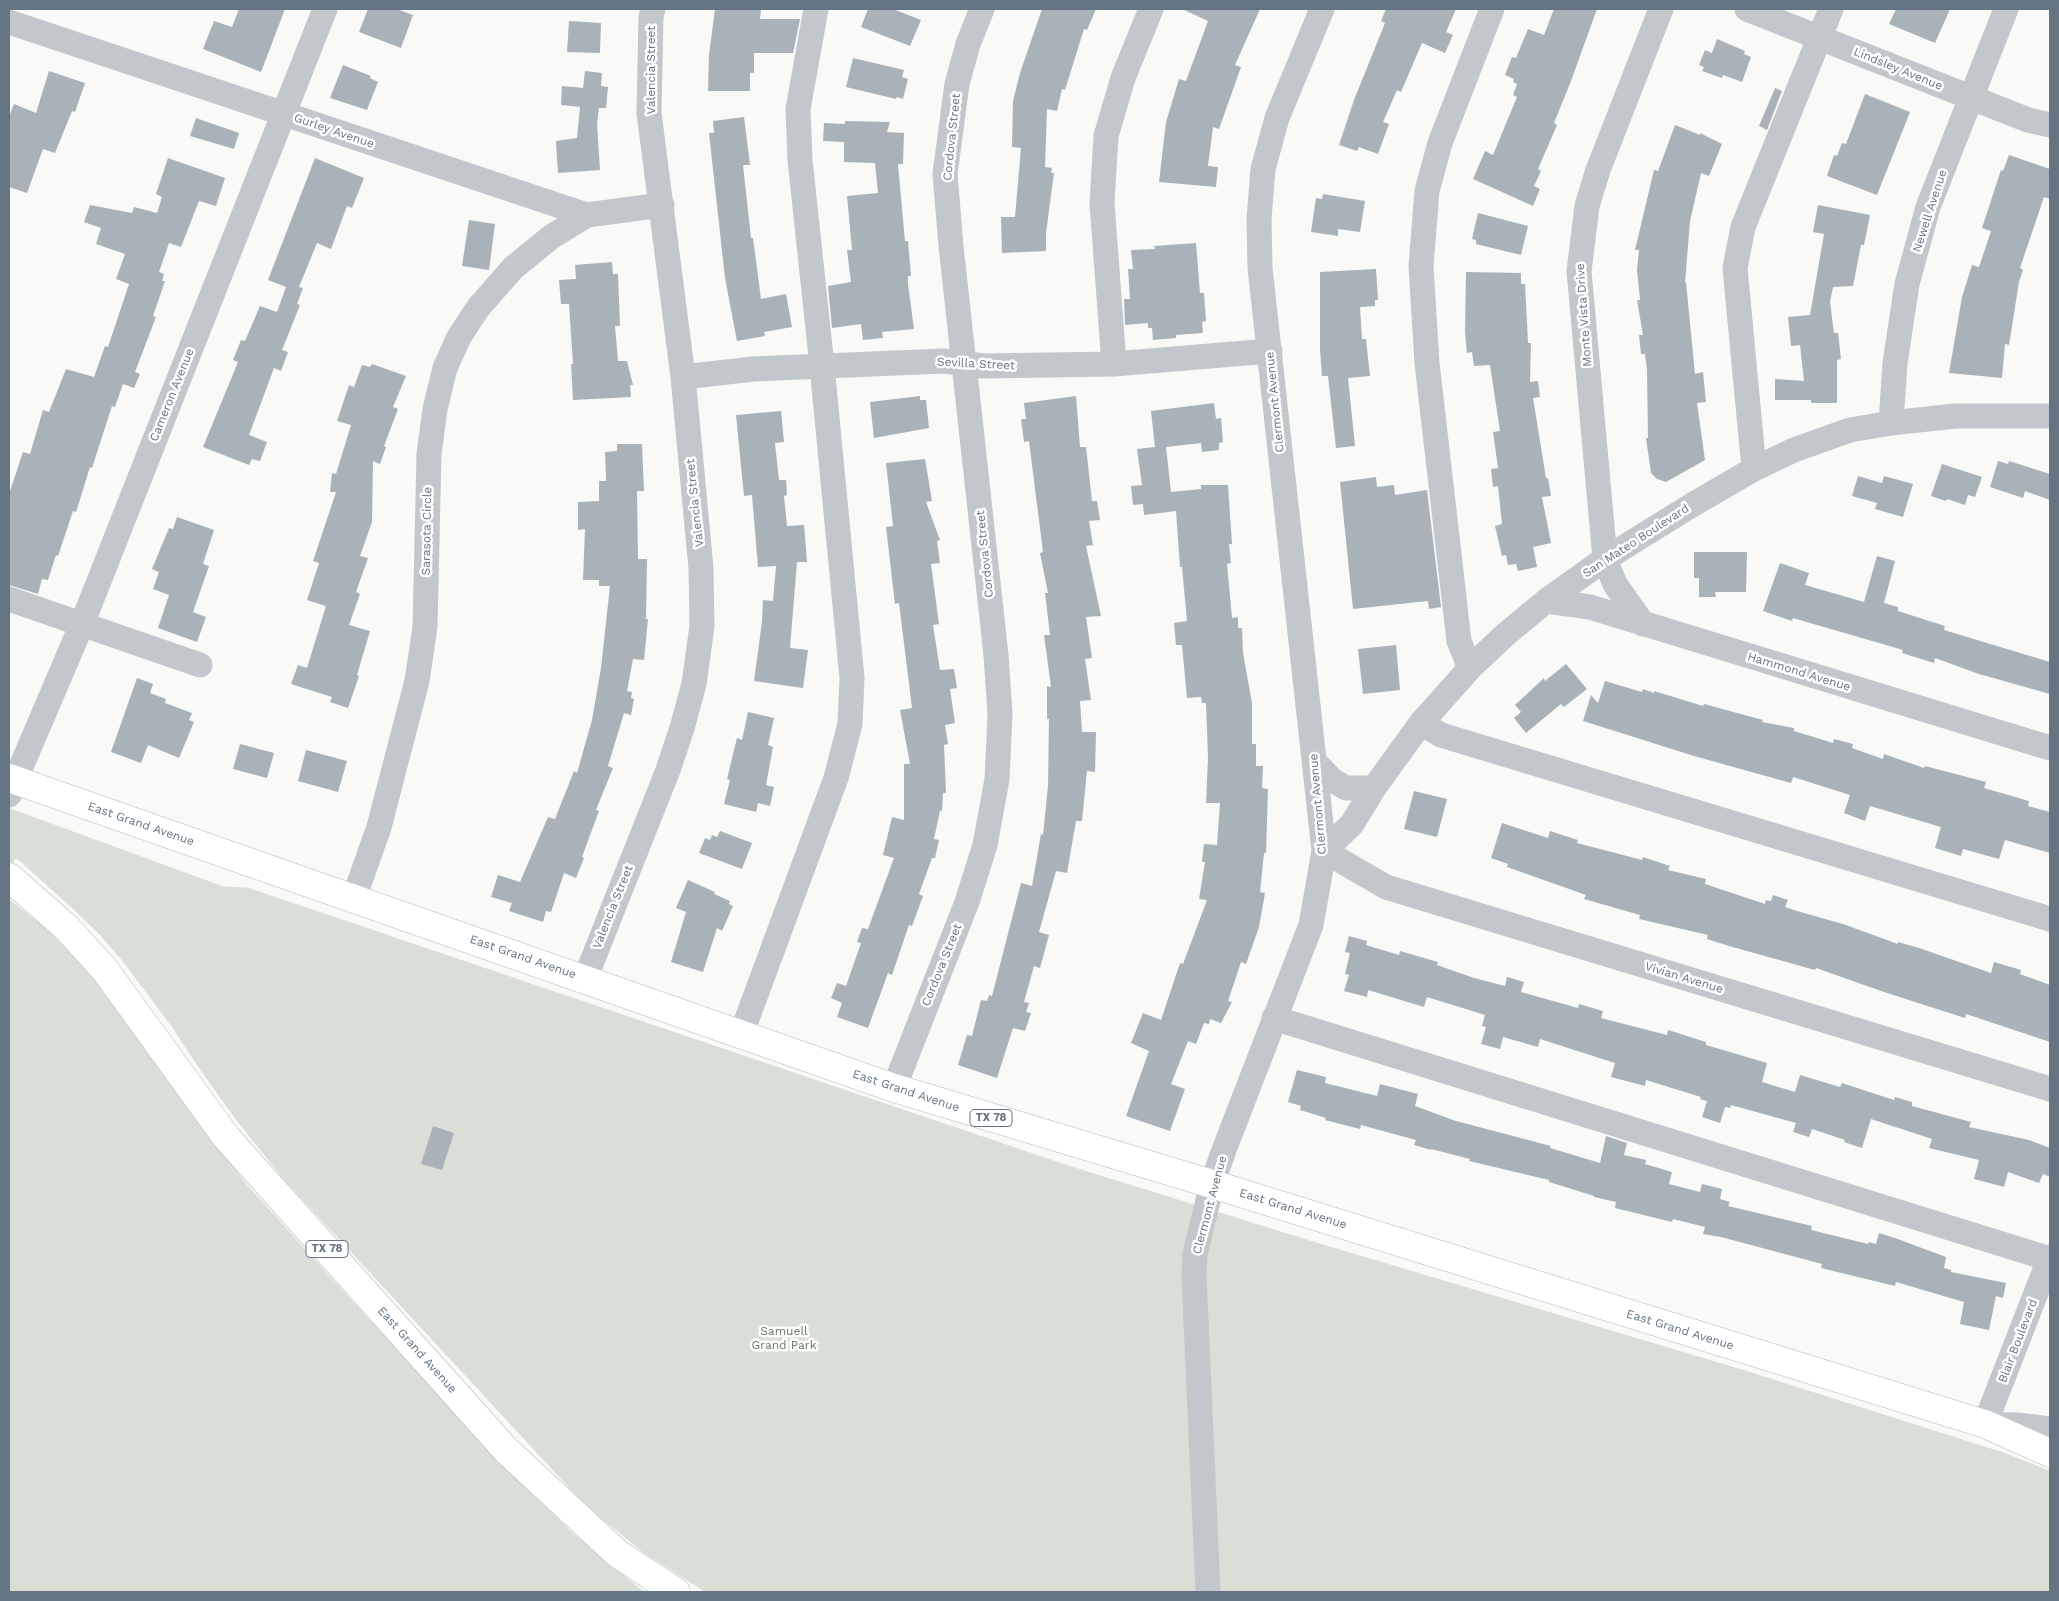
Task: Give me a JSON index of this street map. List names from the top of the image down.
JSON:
{
  "streets": {
    "main road": ["East Grand Avenue", "TX 78"],
    "street": [
      "Lindsley Avenue",
      "Valencia Street",
      "Gurley Avenue",
      "Cordova Street",
      "Newell Avenue",
      "Monte Vista Drive",
      "Sevilla Street",
      "Cameron Avenue",
      "Clermont Avenue",
      "Sarasota Circle",
      "San Mateo Boulevard",
      "Hammond Avenue",
      "Vivian Avenue",
      "Blair Boulevard"
    ]
  },
  "crossings": [
    ["Lindsley Avenue", "Newell Avenue"],
    ["Valencia Street", "Gurley Avenue"],
    ["Valencia Street", "Sevilla Street"],
    ["Valencia Street", "East Grand Avenue"],
    ["Gurley Avenue", "Cameron Avenue"],
    ["Gurley Avenue", "Sarasota Circle"],
    ["Cordova Street", "Sevilla Street"],
    ["Cordova Street", "East Grand Avenue"],
    ["Newell Avenue", "San Mateo Boulevard"],
    ["Monte Vista Drive", "San Mateo Boulevard"],
    ["Monte Vista Drive", "Hammond Avenue"],
    ["Sevilla Street", "Clermont Avenue"],
    ["Cameron Avenue", "East Grand Avenue"],
    ["Clermont Avenue", "San Mateo Boulevard"],
    ["Clermont Avenue", "East Grand Avenue"],
    ["Clermont Avenue", "Vivian Avenue"],
    ["Sarasota Circle", "East Grand Avenue"],
    ["San Mateo Boulevard", "Hammond Avenue"],
    ["San Mateo Boulevard", "Vivian Avenue"],
    ["East Grand Avenue", "Blair Boulevard"]
  ],
  "parks": ["Samuell Grand Park"]
}
